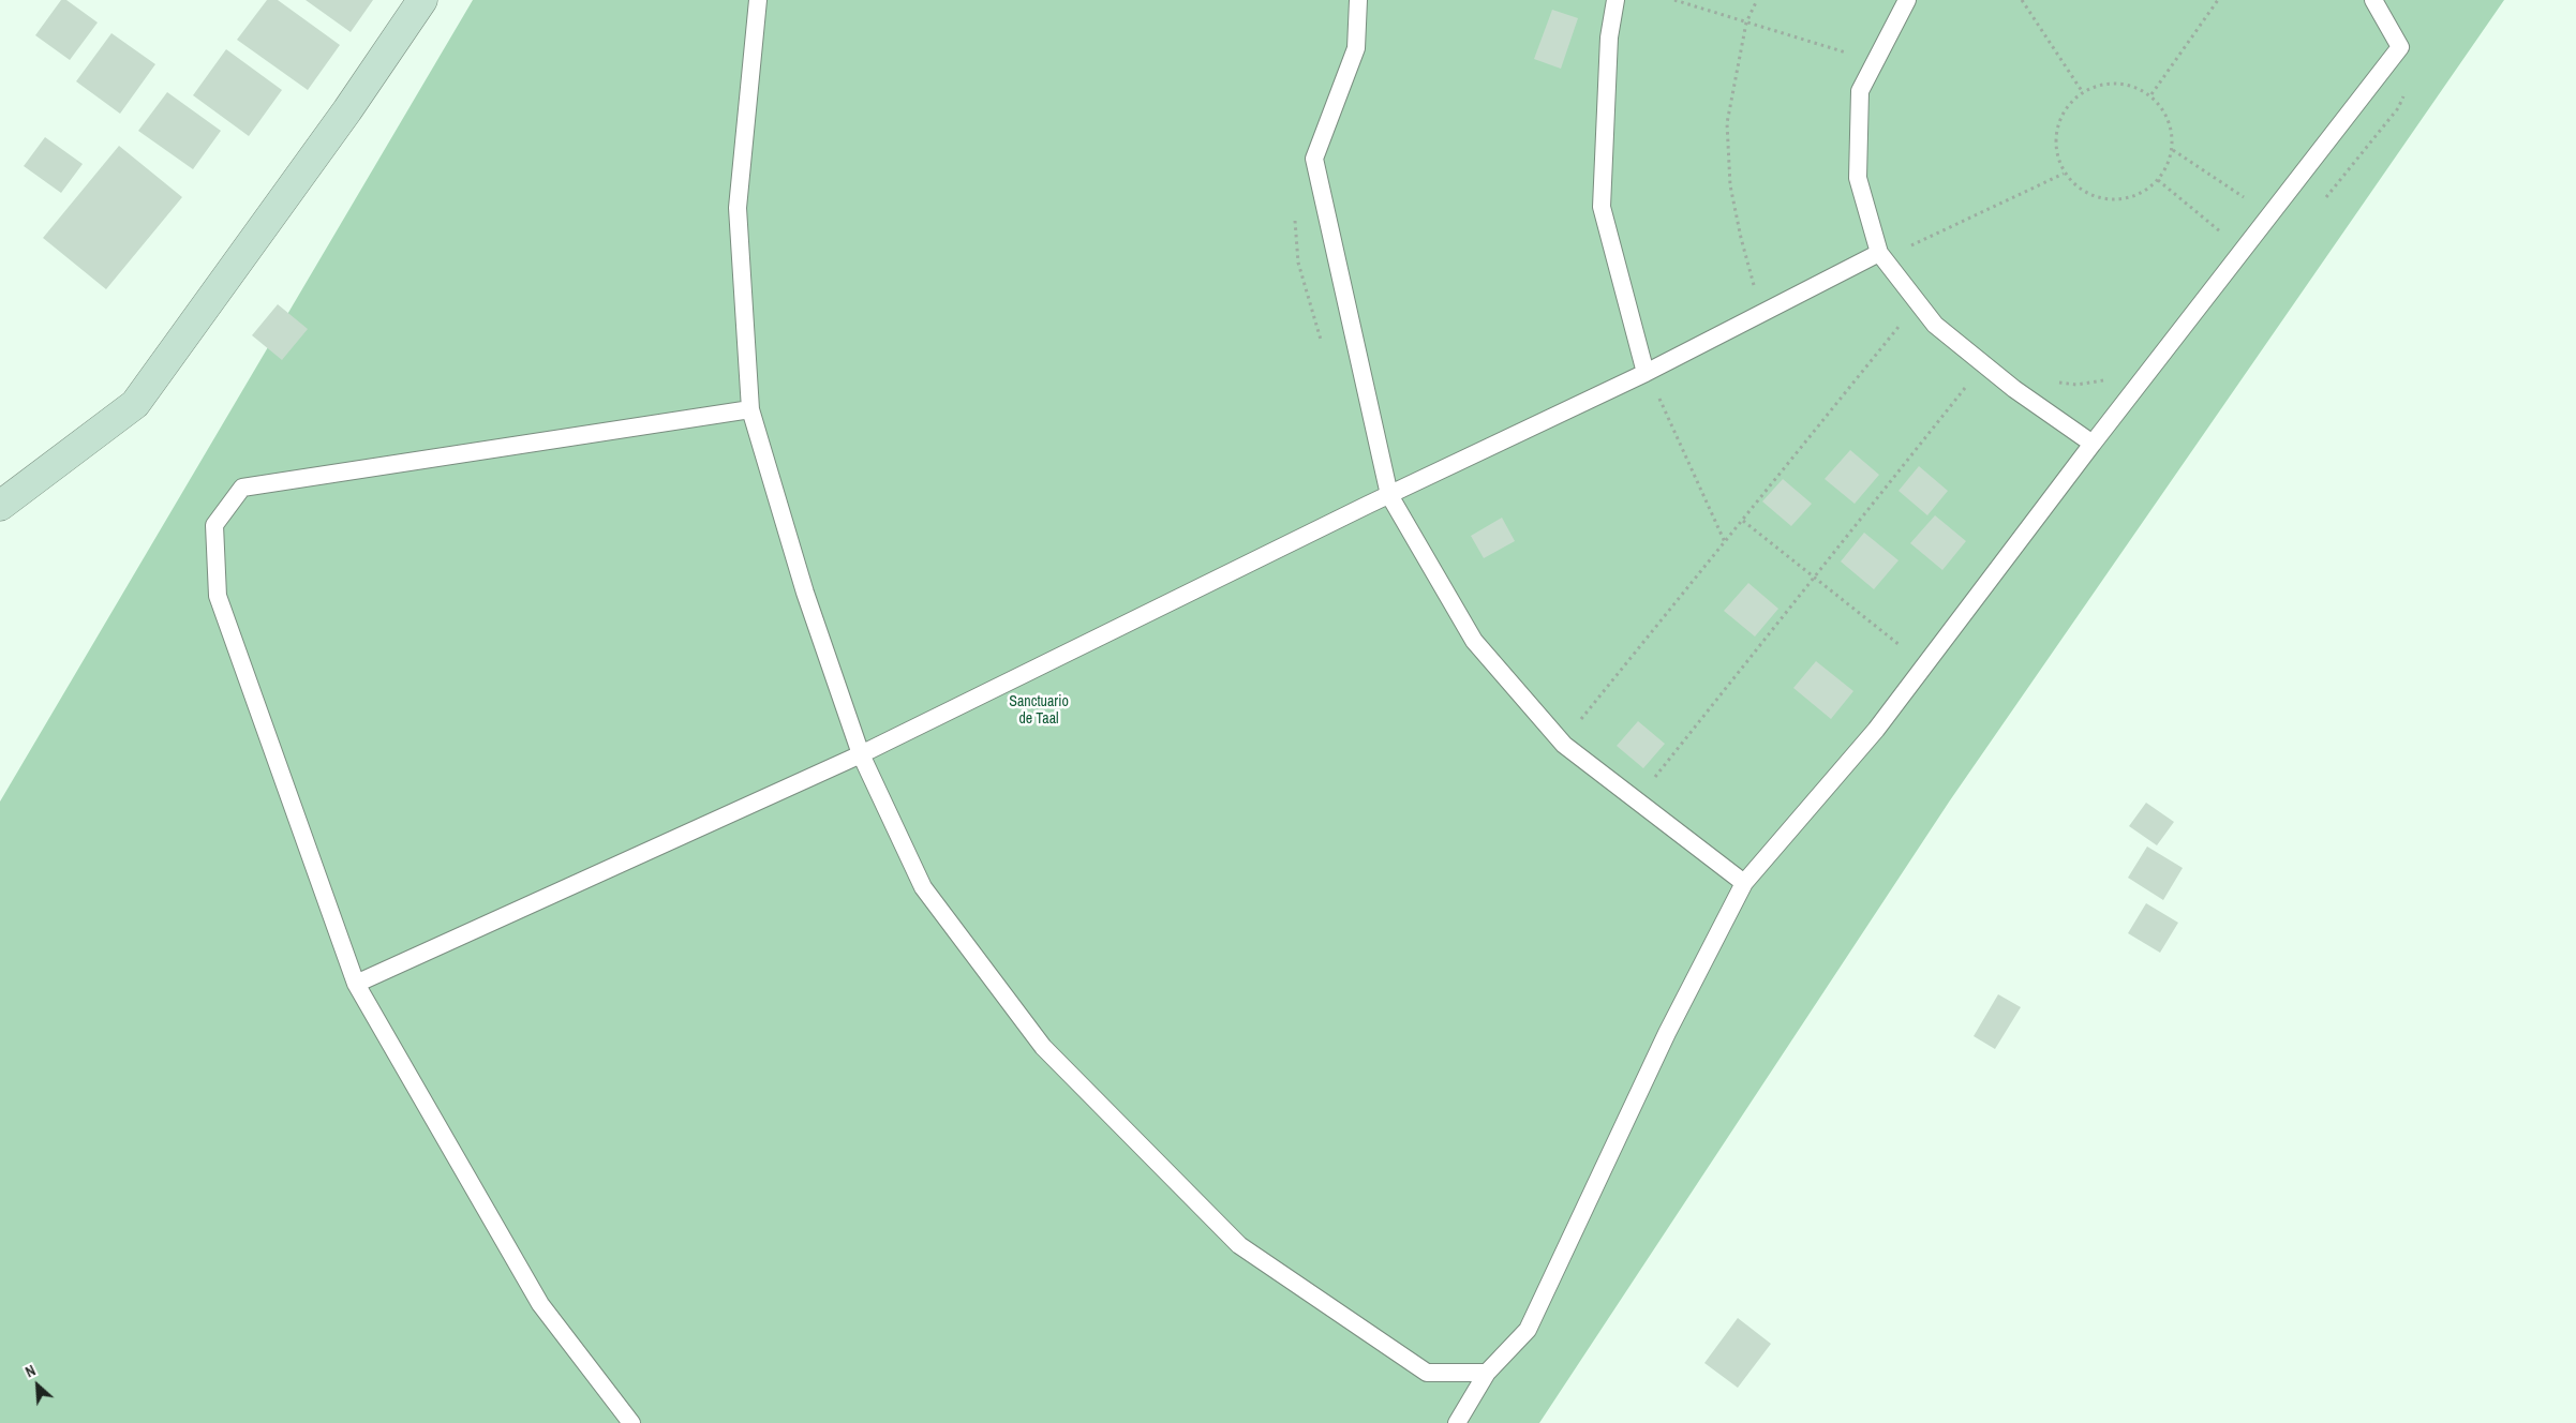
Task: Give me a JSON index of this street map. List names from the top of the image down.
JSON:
{
  "parks": ["Sanctuario de Taal"],
  "north": "top left"
}
